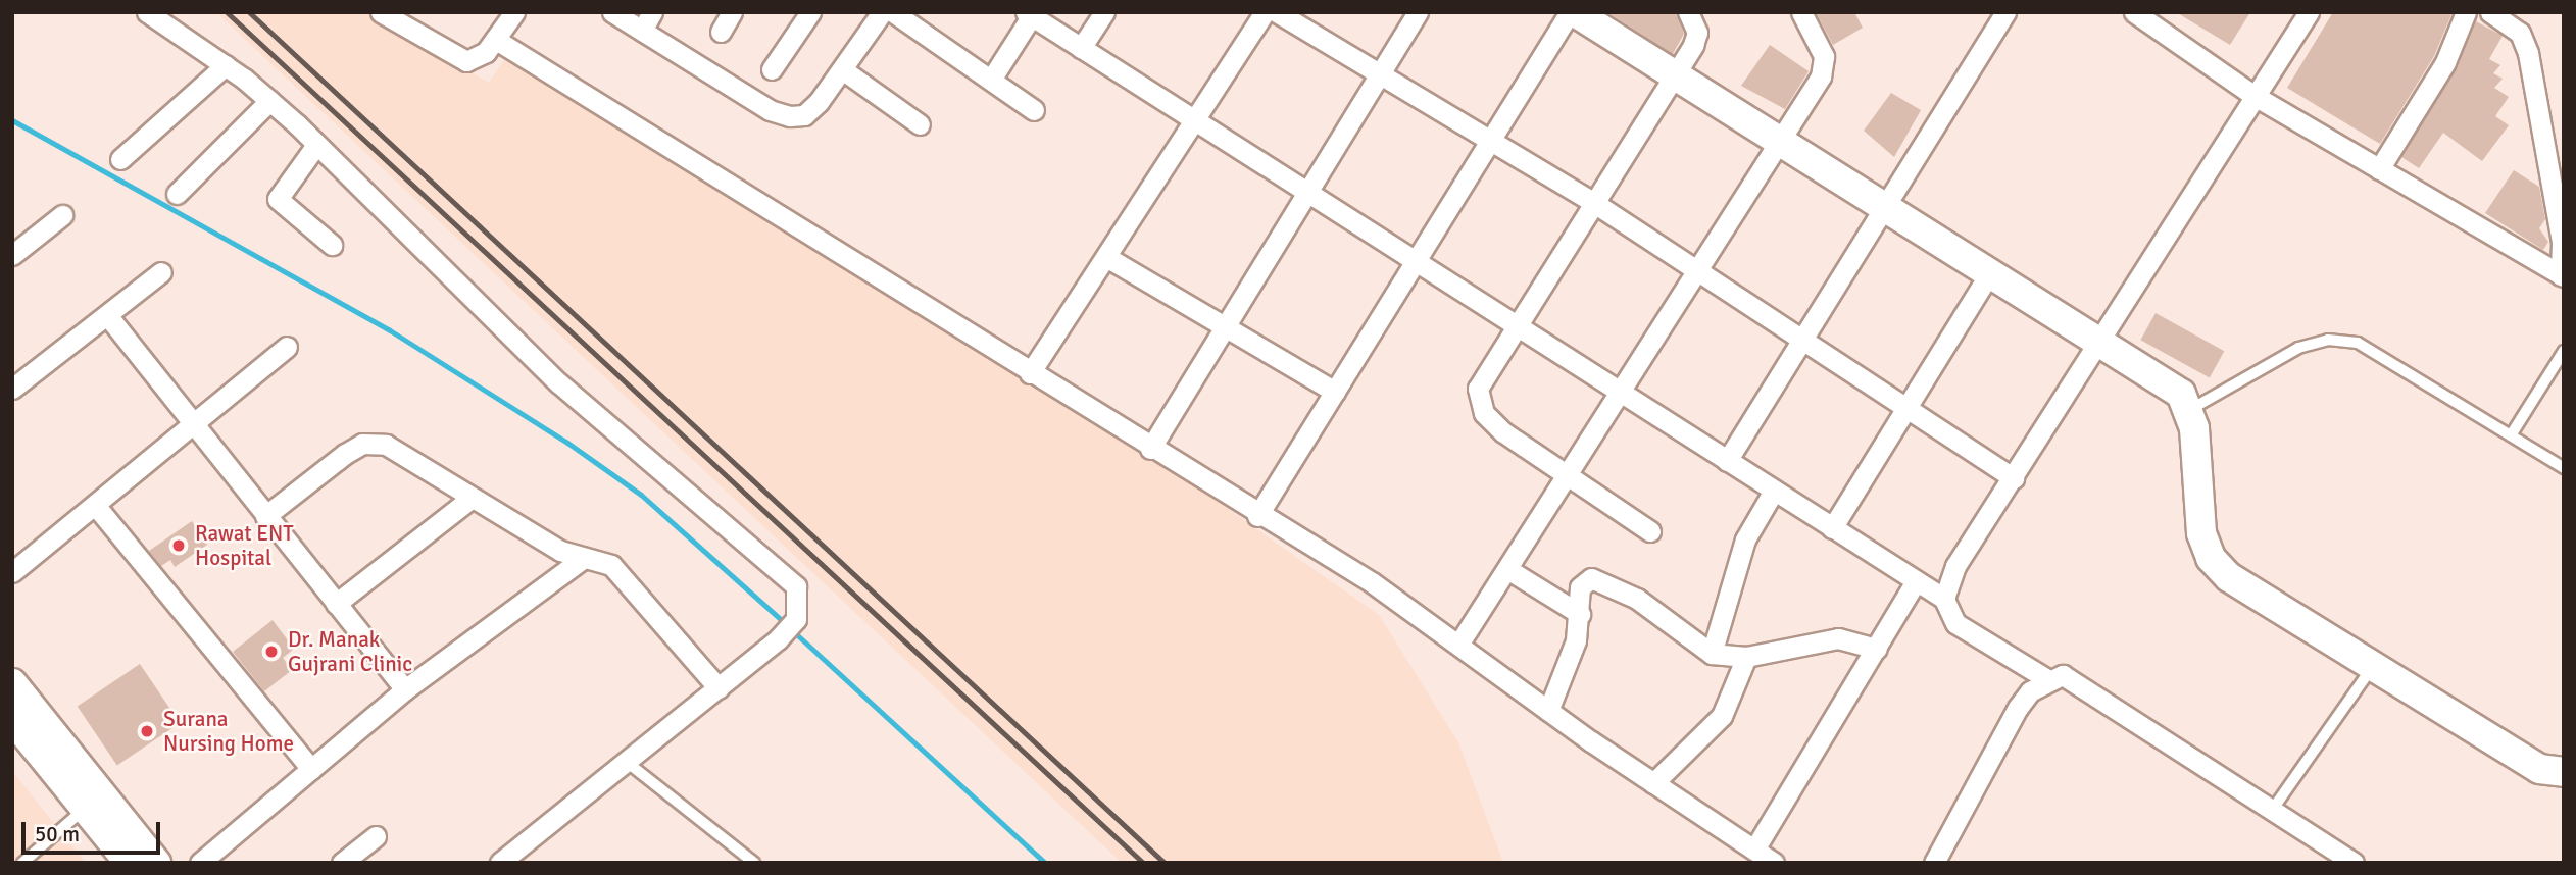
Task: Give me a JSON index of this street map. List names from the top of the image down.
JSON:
{
  "places": ["Rawat ENT Hospital", "Dr. Manak Gujrani Clinic", "Surana Nursing Home"],
  "scale_bar": "50 m"
}
